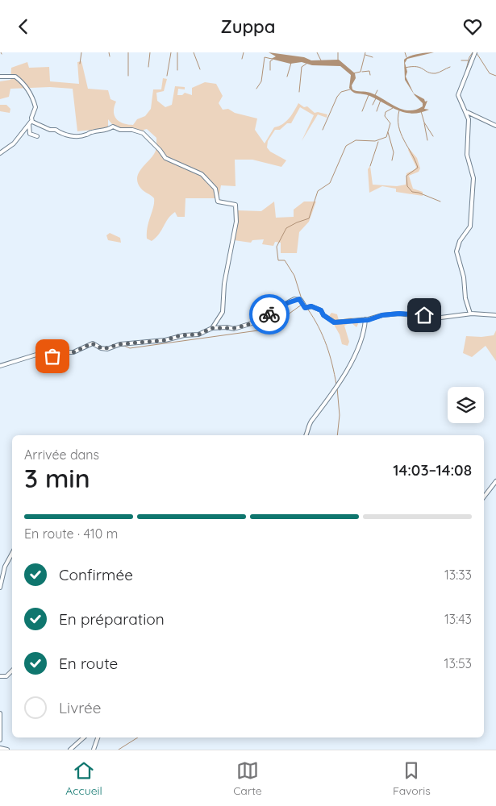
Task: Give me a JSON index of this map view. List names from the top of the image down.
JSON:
{
  "page": {
    "header": "Zuppa",
    "heading": ["3 min", "Arrivée dans", "14:03–14:08"],
    "bar": "En route · 410 m",
    "list": [
      ["Confirmée", "13:33"],
      ["En préparation", "13:43"],
      ["En route", "13:53"],
      "Livrée"
    ],
    "tabs": ["Accueil", "Carte", "Favoris"]
  }
}
